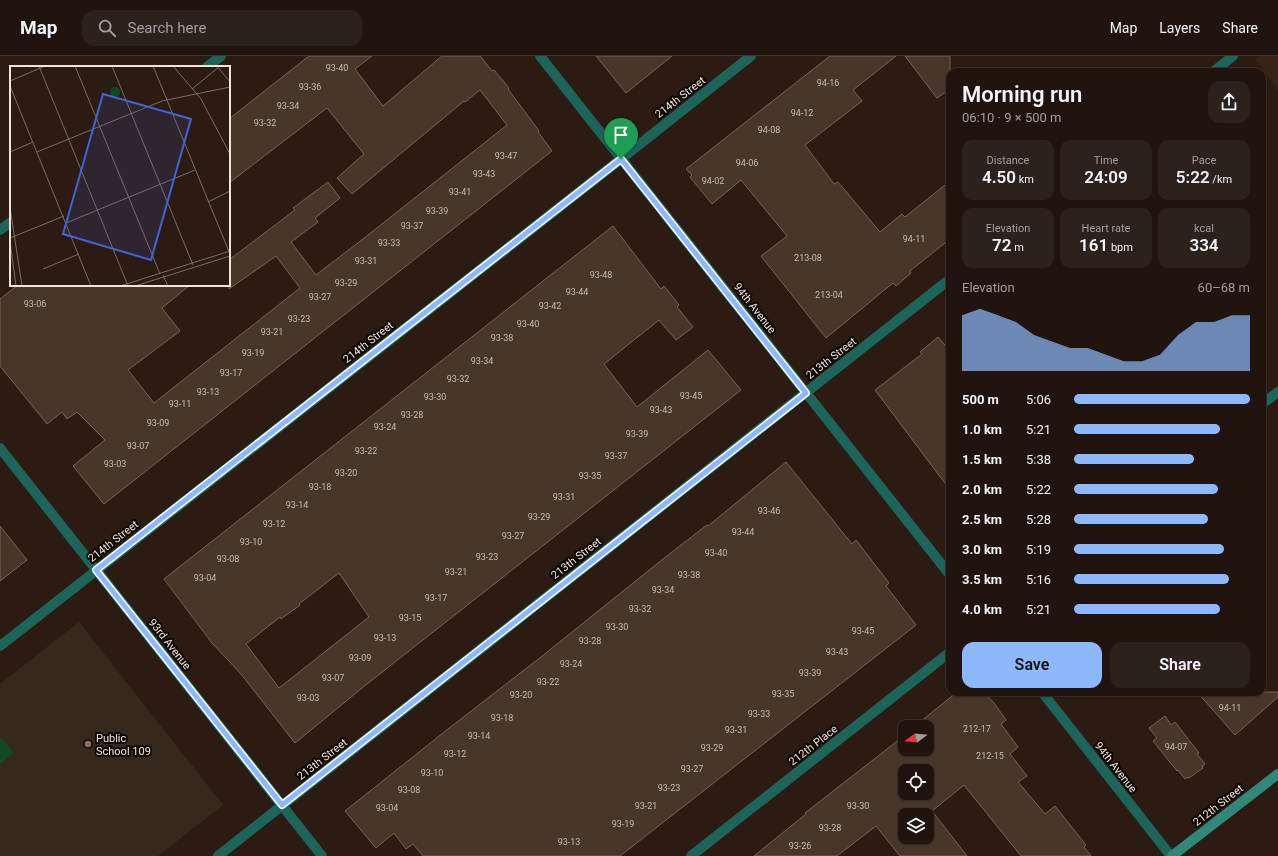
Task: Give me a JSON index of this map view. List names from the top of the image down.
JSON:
{
  "streets": {
    "main road": ["212th Street"],
    "street": [
      "214th Street",
      "94th Avenue",
      "213th Street",
      "93rd Avenue",
      "212th Place"
    ]
  },
  "crossings": [
    ["214th Street", "94th Avenue"],
    ["214th Street", "93rd Avenue"],
    ["94th Avenue", "213th Street"],
    ["94th Avenue", "212th Street"],
    ["213th Street", "93rd Avenue"]
  ],
  "places": ["Public School 109"],
  "house_numbers": [
    "93-40",
    "94-16",
    "93-36",
    "93-34",
    "94-12",
    "93-32",
    "94-08",
    "93-47",
    "94-06",
    "93-43",
    "94-02",
    "93-41",
    "93-39",
    "93-37",
    "94-11",
    "93-33",
    "213-08",
    "93-31",
    "93-48",
    "93-29",
    "93-44",
    "213-04",
    "93-27",
    "93-06",
    "93-42",
    "93-23",
    "93-40",
    "93-21",
    "93-38",
    "93-19",
    "93-34",
    "93-17",
    "93-32",
    "93-13",
    "93-45",
    "93-30",
    "93-11",
    "93-43",
    "93-28",
    "93-09",
    "93-24",
    "93-39",
    "93-07",
    "93-22",
    "93-37",
    "93-03",
    "93-20",
    "93-35",
    "93-18",
    "93-31",
    "93-14",
    "93-46",
    "93-29",
    "93-12",
    "93-44",
    "93-27",
    "93-10",
    "93-40",
    "93-23",
    "93-08",
    "93-21",
    "93-38",
    "93-04",
    "93-34",
    "93-17",
    "93-32",
    "93-15",
    "93-30",
    "93-45",
    "93-13",
    "93-28",
    "93-43",
    "93-09",
    "93-24",
    "93-39",
    "93-07",
    "93-22",
    "93-35",
    "93-20",
    "93-03",
    "94-11",
    "93-33",
    "93-18",
    "212-17",
    "93-31",
    "93-14",
    "94-07",
    "93-29",
    "93-12",
    "212-15",
    "93-27",
    "93-10",
    "93-23",
    "93-08",
    "93-21",
    "93-30",
    "93-04",
    "93-19",
    "93-28",
    "93-13",
    "93-26"
  ],
  "north": "left",
  "page": {
    "header": "Map",
    "search": "Search here",
    "nav": ["Map", "Layers", "Share"],
    "heading": ["Morning run", "06:10 · 9 × 500 m"],
    "stats": [
      ["Distance", "4.50 km"],
      ["Time", "24:09"],
      ["Pace", "5:22 /km"],
      ["Elevation", "72 m"],
      ["Heart rate", "161 bpm"],
      ["kcal", "334"]
    ],
    "chart": ["Elevation", "60–68 m"],
    "list": [
      {
        "name": "500 m",
        "note": "5:06"
      },
      {
        "name": "1.0 km",
        "note": "5:21"
      },
      {
        "name": "1.5 km",
        "note": "5:38"
      },
      {
        "name": "2.0 km",
        "note": "5:22"
      },
      {
        "name": "2.5 km",
        "note": "5:28"
      },
      {
        "name": "3.0 km",
        "note": "5:19"
      },
      {
        "name": "3.5 km",
        "note": "5:16"
      },
      {
        "name": "4.0 km",
        "note": "5:21"
      }
    ],
    "buttons": ["Save", "Share"]
  }
}
